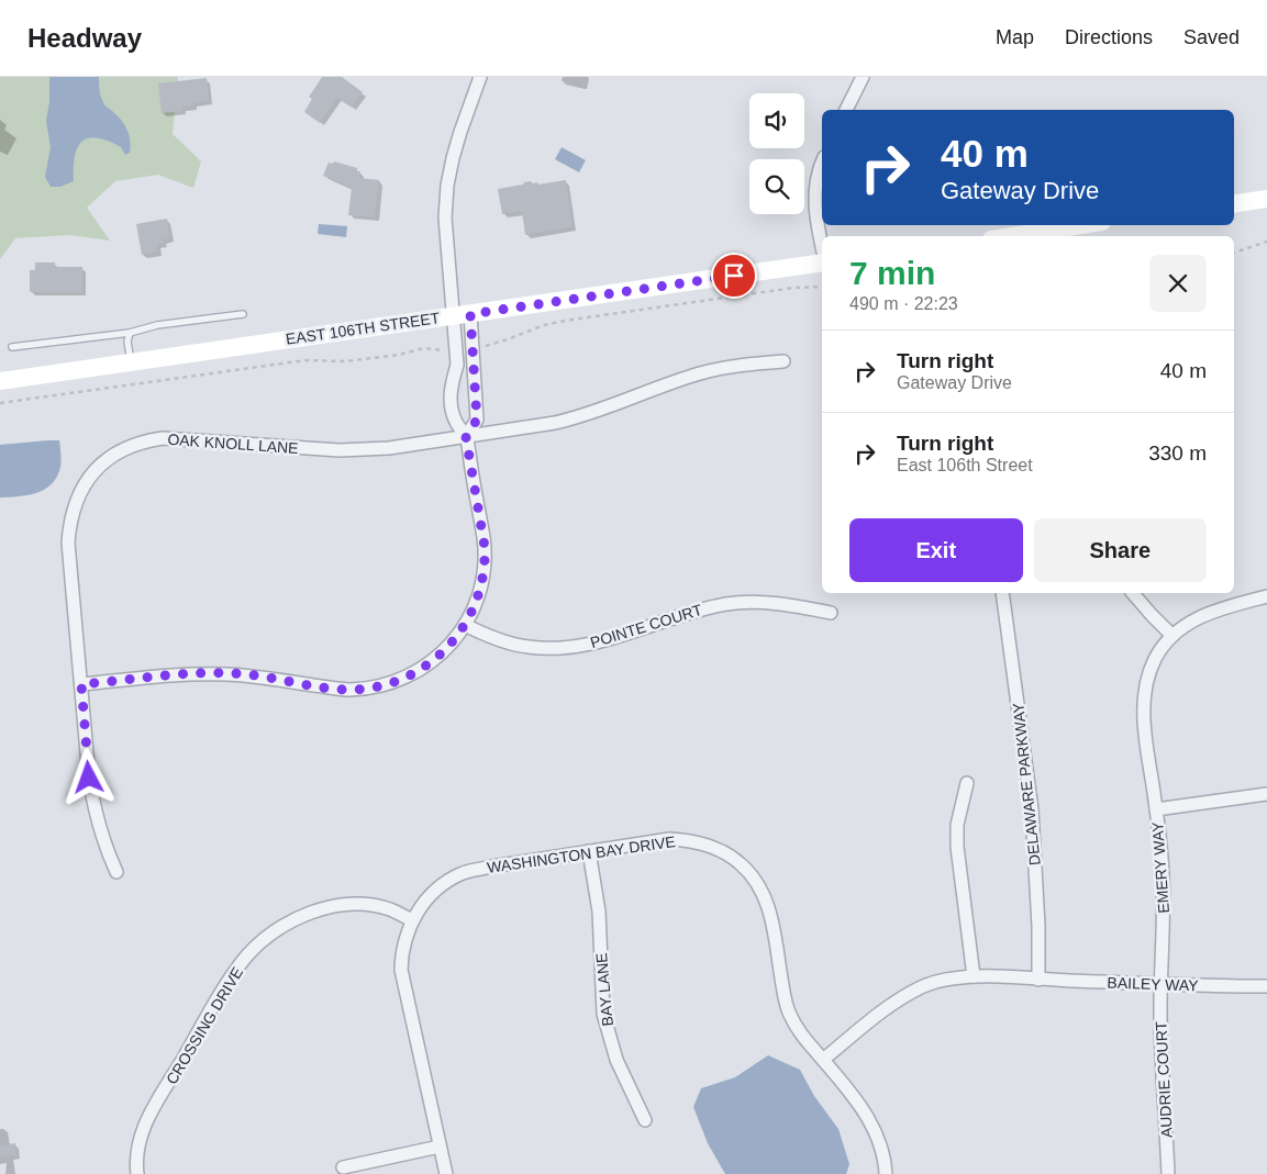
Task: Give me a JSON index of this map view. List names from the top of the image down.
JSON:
{
  "streets": {
    "main road": ["EAST 106TH STREET"],
    "street": [
      "OAK KNOLL LANE",
      "POINTE COURT",
      "DELAWARE PARKWAY",
      "WASHINGTON BAY DRIVE",
      "EMERY WAY",
      "BAILEY WAY",
      "BAY LANE",
      "CROSSING DRIVE",
      "AUDRIE COURT"
    ]
  },
  "crossings": [
    ["DELAWARE PARKWAY", "BAILEY WAY"],
    ["WASHINGTON BAY DRIVE", "BAILEY WAY"],
    ["WASHINGTON BAY DRIVE", "BAY LANE"],
    ["WASHINGTON BAY DRIVE", "CROSSING DRIVE"],
    ["EMERY WAY", "BAILEY WAY"],
    ["EMERY WAY", "AUDRIE COURT"],
    ["BAILEY WAY", "AUDRIE COURT"]
  ],
  "page": {
    "header": "Headway",
    "nav": ["Map", "Directions", "Saved"],
    "turn": ["40 m", "Gateway Drive"],
    "heading": ["7 min", "490 m · 22:23"],
    "list": [
      {
        "name": "Turn right",
        "note": "Gateway Drive",
        "value": "40 m"
      },
      {
        "name": "Turn right",
        "note": "East 106th Street",
        "value": "330 m"
      }
    ],
    "buttons": ["Exit", "Share"]
  }
}
